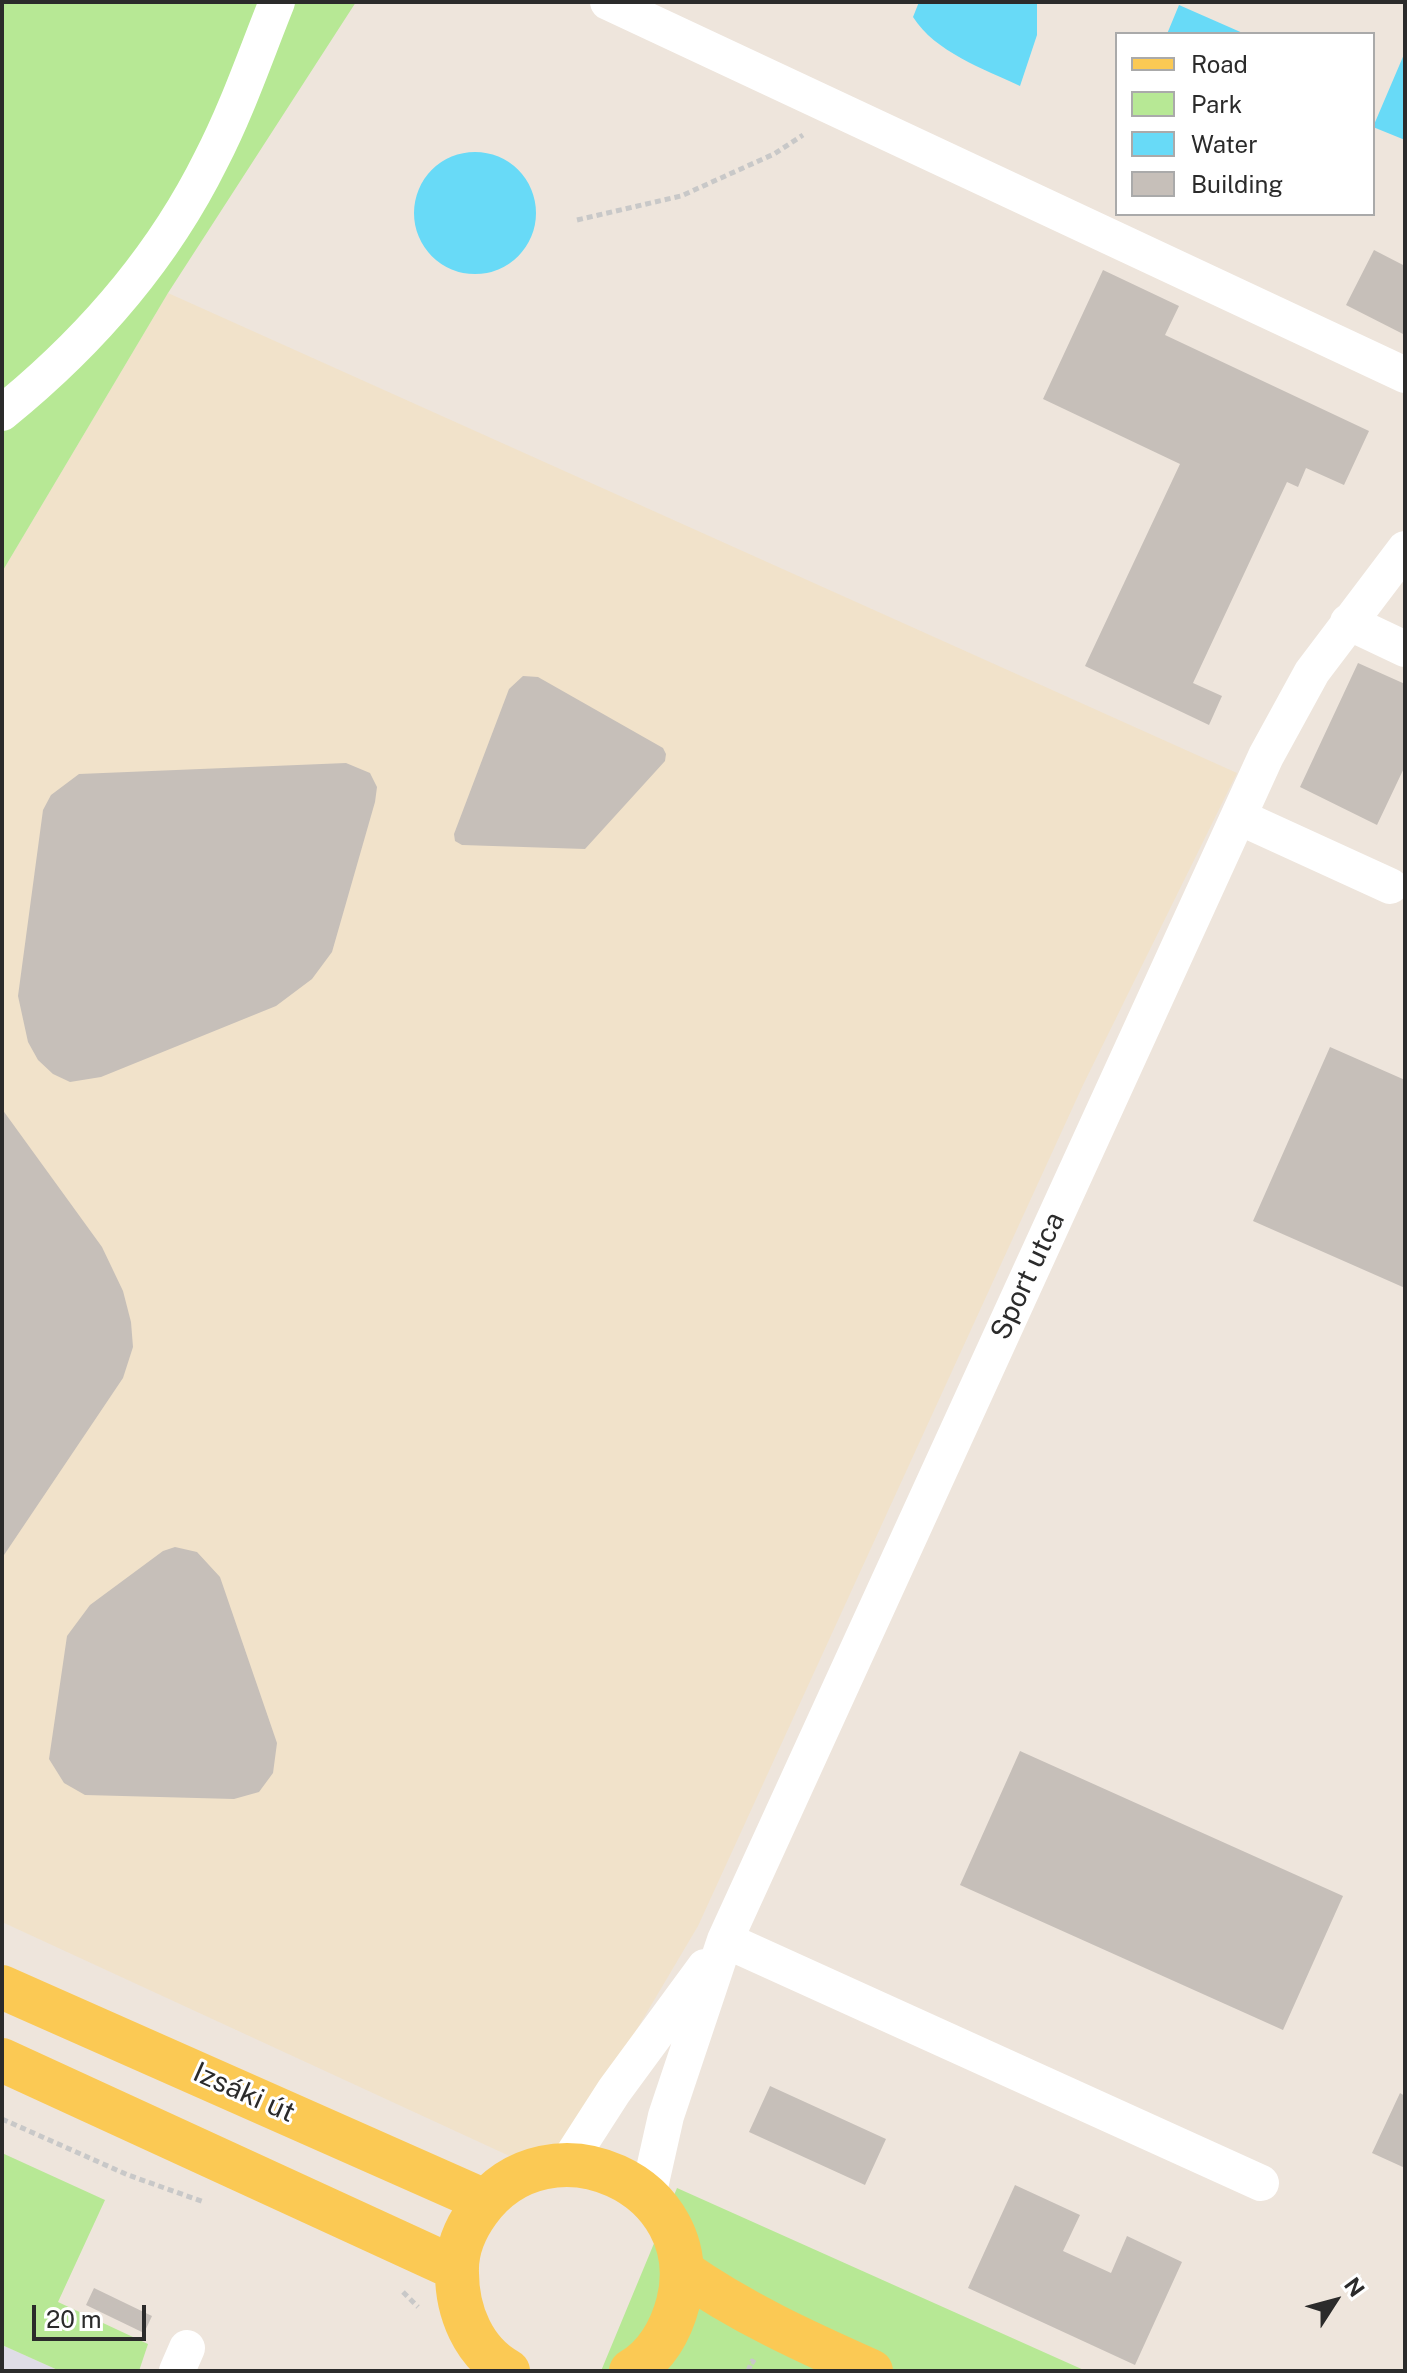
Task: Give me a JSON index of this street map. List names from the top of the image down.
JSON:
{
  "streets": {
    "main road": ["Izsáki út"],
    "street": ["Sport utca"]
  },
  "legend": [
    "Road",
    "Park",
    "Water",
    "Building"
  ],
  "scale_bar": "20 m",
  "north": "top right"
}
